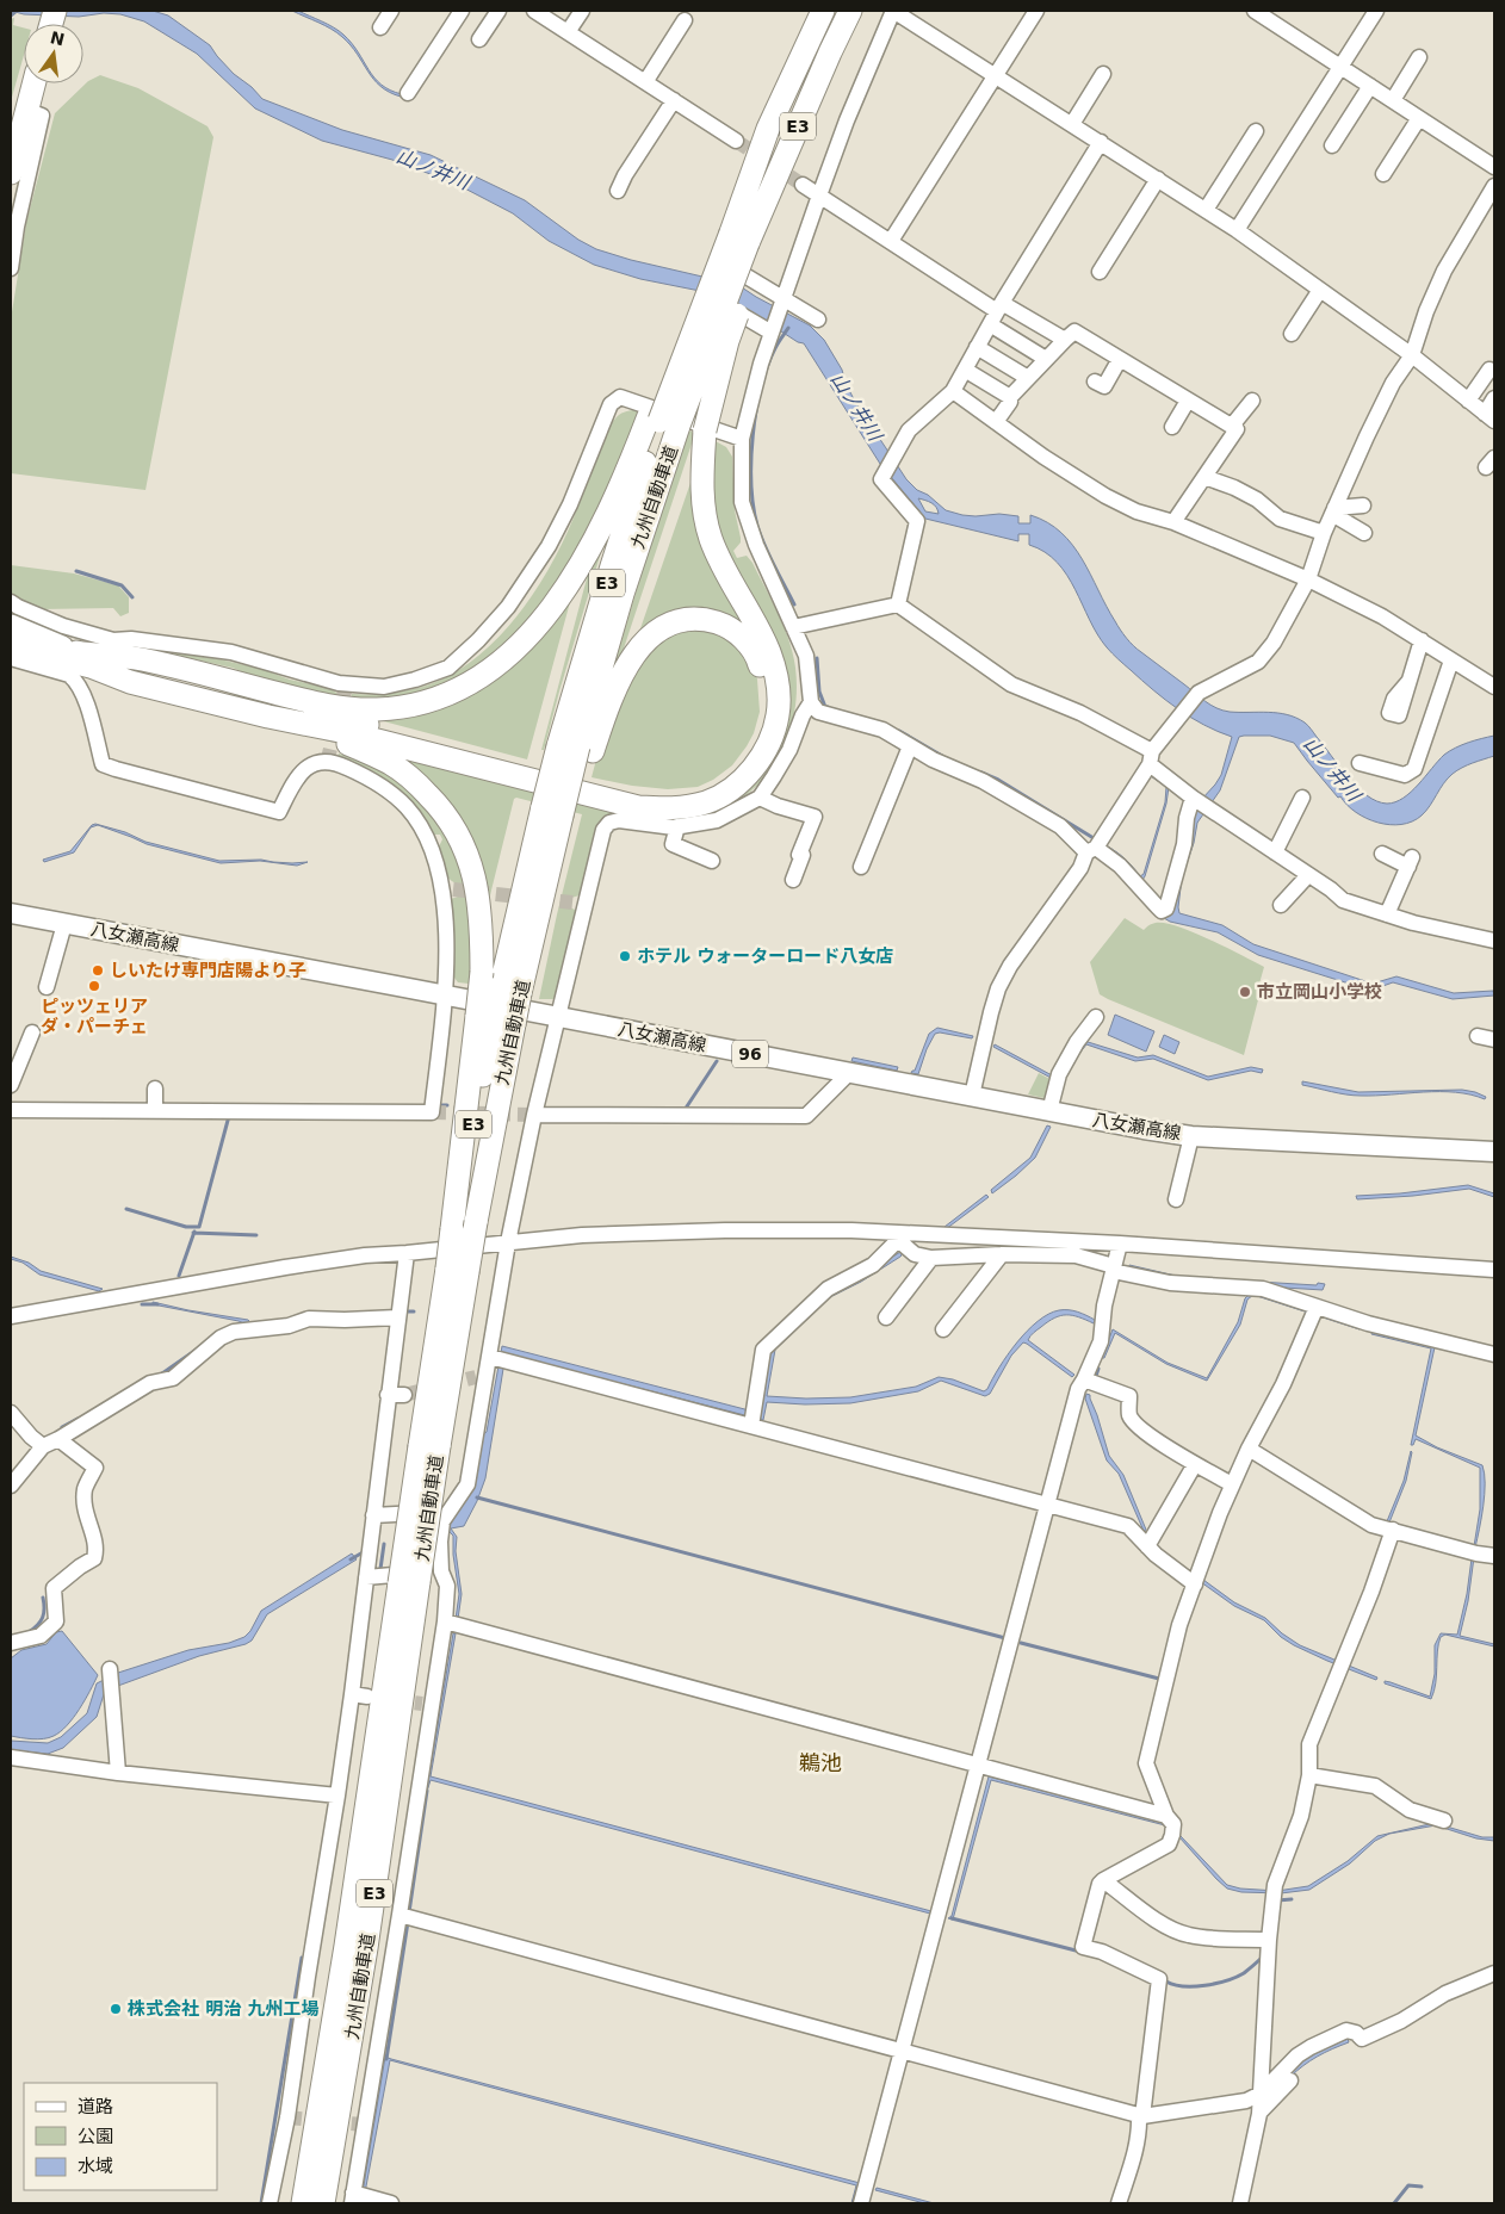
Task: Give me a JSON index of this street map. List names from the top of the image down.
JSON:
{
  "streets": {
    "highway": ["E3", "九州自動車道"],
    "main road": ["八女瀬高線", "96"]
  },
  "districts": ["鵜池"],
  "water": ["山ノ井川"],
  "places": [
    "ホテル ウォーターロード八女店",
    "しいたけ専門店陽より子",
    "ピッツェリア ダ・パーチェ",
    "市立岡山小学校",
    "株式会社 明治 九州工場"
  ],
  "legend": ["道路", "公園", "水域"],
  "north": "top"
}
